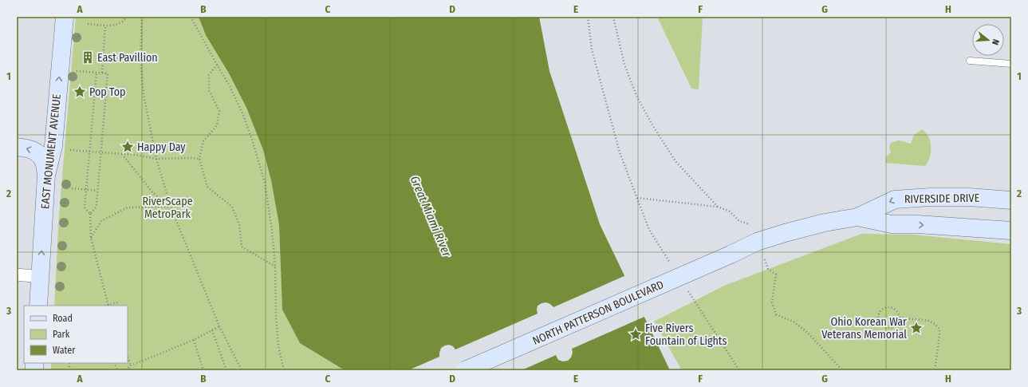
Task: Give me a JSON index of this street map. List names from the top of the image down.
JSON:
{
  "streets": {
    "main road": ["EAST MONUMENT AVENUE", "RIVERSIDE DRIVE", "NORTH PATTERSON BOULEVARD"]
  },
  "crossings": [
    ["RIVERSIDE DRIVE", "NORTH PATTERSON BOULEVARD"]
  ],
  "one_way": ["EAST MONUMENT AVENUE"],
  "water": ["Great Miami River"],
  "parks": ["RiverScape MetroPark"],
  "places": {
    "building": ["East Pavillion"],
    "place": [
      "Pop Top",
      "Happy Day",
      "Ohio Korean War Veterans Memorial",
      "Five Rivers Fountain of Lights"
    ]
  },
  "legend": ["Road", "Park", "Water"],
  "north": "right",
  "grid": {
    "columns": [
      "A",
      "B",
      "C",
      "D",
      "E",
      "F",
      "G",
      "H"
    ],
    "rows": ["1", "2", "3"]
  }
}
